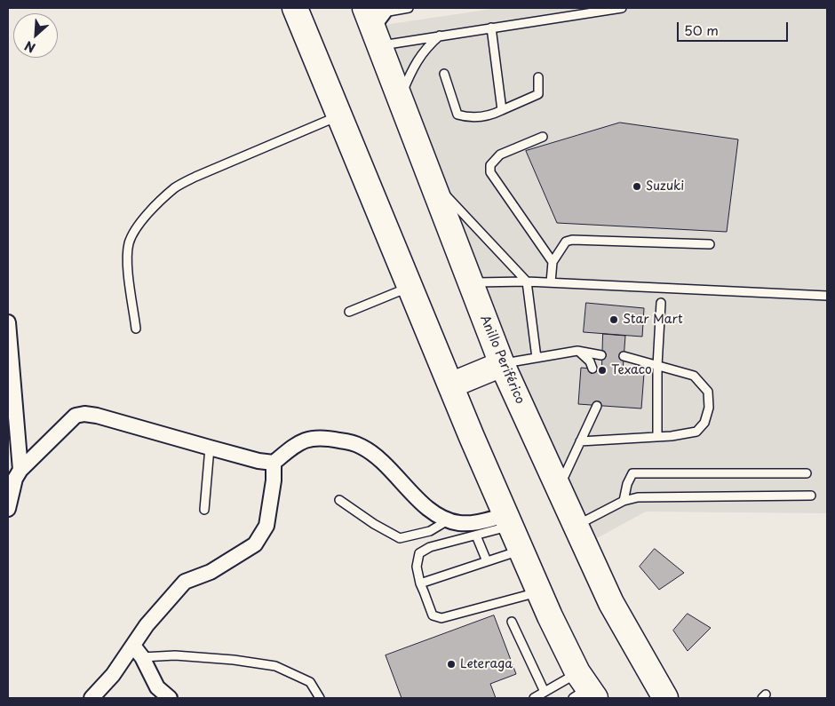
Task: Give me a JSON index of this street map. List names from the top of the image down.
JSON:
{
  "streets": {
    "highway": ["Anillo Periférico"]
  },
  "places": [
    "Suzuki",
    "Star Mart",
    "Texaco",
    "Leteraga"
  ],
  "scale_bar": "50 m",
  "north": "bottom left"
}
